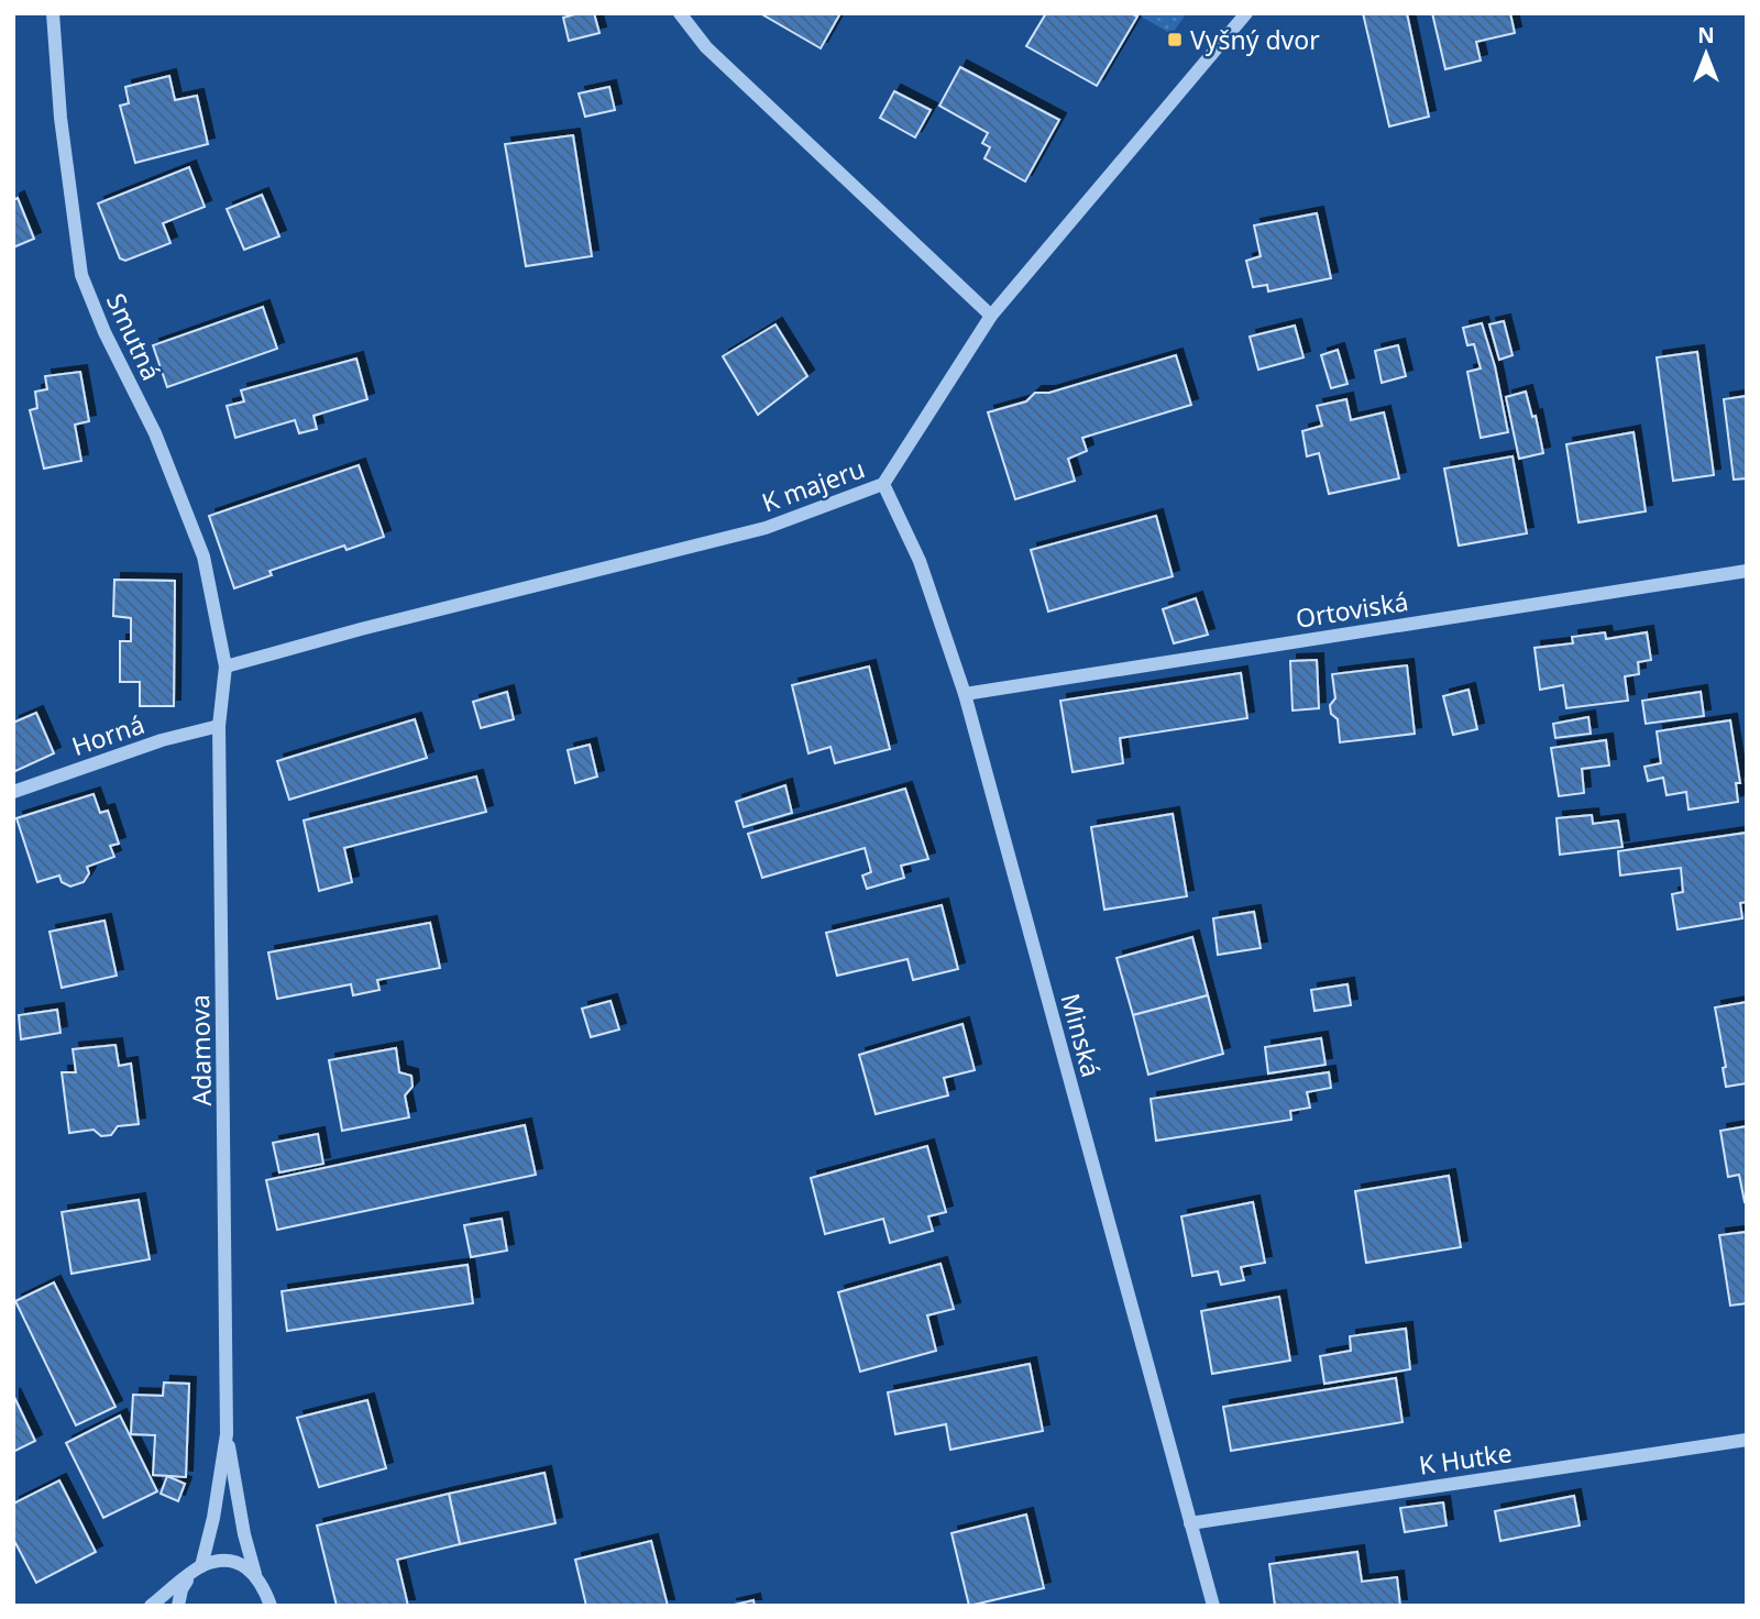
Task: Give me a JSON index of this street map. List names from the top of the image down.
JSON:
{
  "streets": {
    "street": [
      "Smutná",
      "K majeru",
      "Ortoviská",
      "Horná",
      "Minská",
      "Adamova",
      "K Hutke"
    ]
  },
  "crossings": [
    ["Smutná", "K majeru"],
    ["Smutná", "Adamova"],
    ["K majeru", "Minská"],
    ["K majeru", "Adamova"],
    ["Ortoviská", "Minská"],
    ["Horná", "Adamova"],
    ["Minská", "K Hutke"]
  ],
  "places": {
    "transit": ["Vyšný dvor"]
  },
  "north": "top"
}
